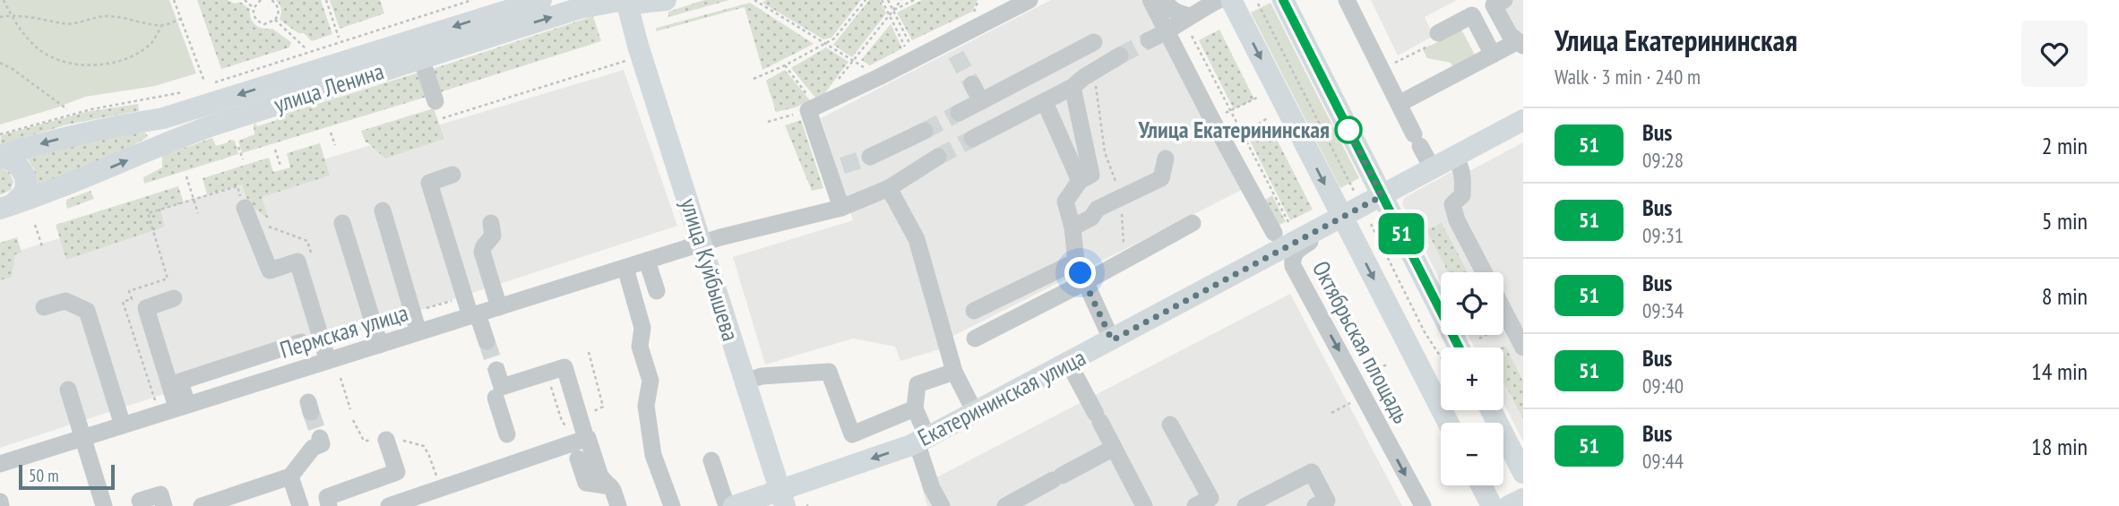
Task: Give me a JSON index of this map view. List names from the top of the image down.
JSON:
{
  "streets": {
    "main road": ["улица Ленина", "улица Куйбышева", "Екатерининская улица"],
    "street": ["Пермская улица", "Октябрьская площадь"]
  },
  "crossings": [
    ["улица Ленина", "улица Куйбышева"],
    ["улица Куйбышева", "Пермская улица"],
    ["улица Куйбышева", "Екатерининская улица"],
    ["Октябрьская площадь", "Екатерининская улица"]
  ],
  "places": ["Улица Екатерининская"],
  "lines": ["bus line 51"],
  "scale_bar": "50 m",
  "page": {
    "on_map": "51",
    "heading": ["Улица Екатерининская", "Walk · 3 min · 240 m"],
    "list": [
      {
        "mark": "51",
        "name": "Bus",
        "note": "09:28",
        "value": "2 min"
      },
      {
        "mark": "51",
        "name": "Bus",
        "note": "09:31",
        "value": "5 min"
      },
      {
        "mark": "51",
        "name": "Bus",
        "note": "09:34",
        "value": "8 min"
      },
      {
        "mark": "51",
        "name": "Bus",
        "note": "09:40",
        "value": "14 min"
      },
      {
        "mark": "51",
        "name": "Bus",
        "note": "09:44",
        "value": "18 min"
      }
    ],
    "map_buttons": ["+", "−"],
    "scale": "50 m"
  }
}
